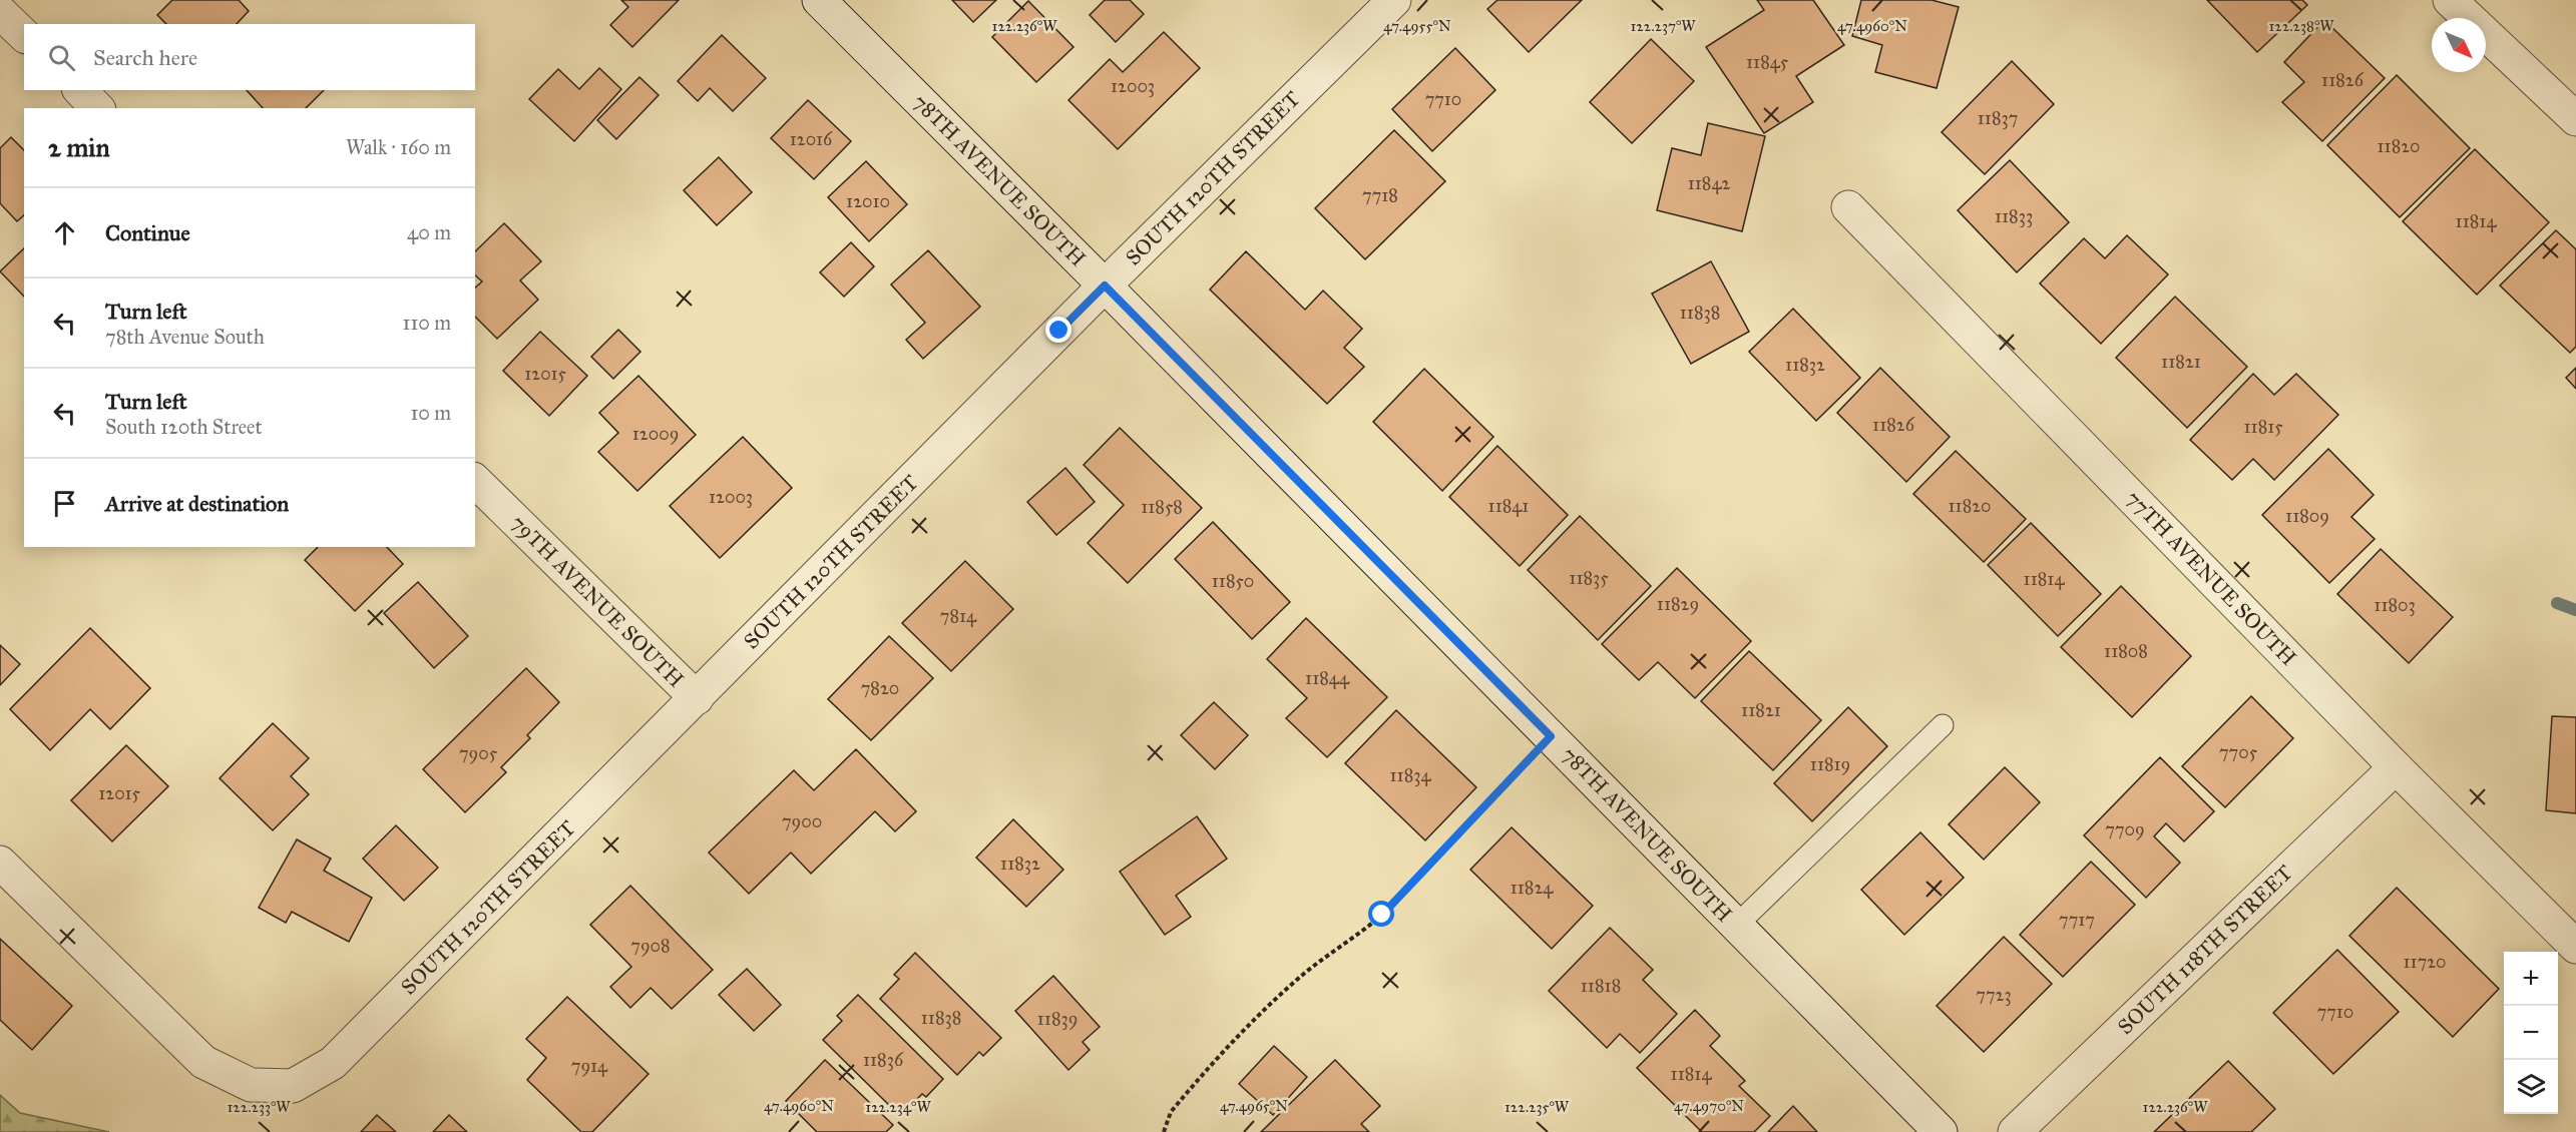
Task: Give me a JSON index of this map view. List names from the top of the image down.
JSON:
{
  "streets": {
    "street": [
      "SOUTH 120TH STREET",
      "78TH AVENUE SOUTH",
      "77TH AVENUE SOUTH",
      "79TH AVENUE SOUTH",
      "SOUTH 118TH STREET"
    ]
  },
  "crossings": [
    ["SOUTH 120TH STREET", "78TH AVENUE SOUTH"],
    ["SOUTH 120TH STREET", "79TH AVENUE SOUTH"],
    ["77TH AVENUE SOUTH", "SOUTH 118TH STREET"]
  ],
  "house_numbers": [
    "11845",
    "11826",
    "12003",
    "7710",
    "11837",
    "12016",
    "11820",
    "11842",
    "7718",
    "12010",
    "11833",
    "11814",
    "11838",
    "11821",
    "11832",
    "12015",
    "11826",
    "11815",
    "12009",
    "12003",
    "11841",
    "11820",
    "11858",
    "11809",
    "11835",
    "11814",
    "11850",
    "11829",
    "11803",
    "7814",
    "11808",
    "11844",
    "7820",
    "11821",
    "7705",
    "7905",
    "11819",
    "11834",
    "12015",
    "7900",
    "7709",
    "11832",
    "11824",
    "7717",
    "7908",
    "11720",
    "11818",
    "7723",
    "7710",
    "11838",
    "11839",
    "11836",
    "7914",
    "11814"
  ],
  "north": "bottom right",
  "page": {
    "search": "Search here",
    "heading": ["2 min", "Walk · 160 m"],
    "list": [
      ["Continue", "40 m"],
      ["Turn left", "78th Avenue South", "110 m"],
      ["Turn left", "South 120th Street", "10 m"],
      "Arrive at destination"
    ],
    "map_buttons": ["+", "−"]
  },
  "coordinates": [
    "122.236°W",
    "122.238°W",
    "122.237°W",
    "47.4955°N",
    "47.4960°N",
    "47.4965°N",
    "47.4970°N",
    "122.233°W",
    "122.234°W",
    "122.235°W"
  ]
}
